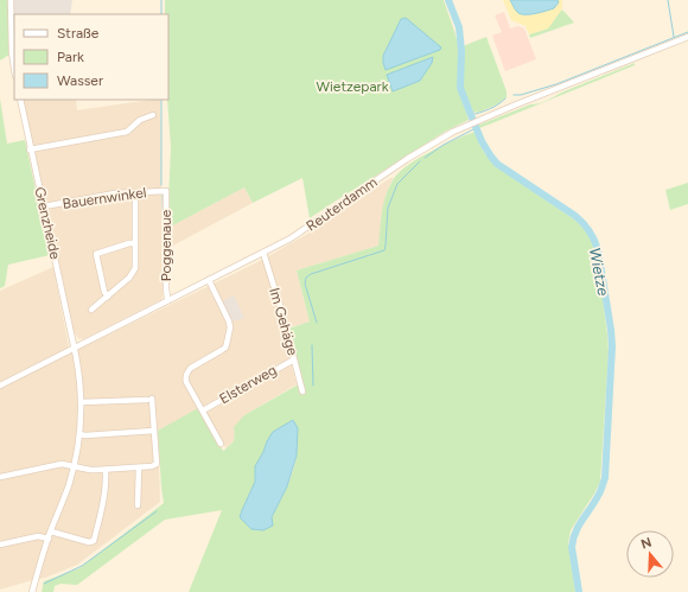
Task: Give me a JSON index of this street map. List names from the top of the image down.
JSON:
{
  "streets": {
    "street": [
      "Bauernwinkel",
      "Reuterdamm",
      "Grenzheide",
      "Poggenaue",
      "Im Gehäge",
      "Elsterweg"
    ]
  },
  "crossings": [
    ["Bauernwinkel", "Grenzheide"],
    ["Bauernwinkel", "Poggenaue"],
    ["Reuterdamm", "Grenzheide"],
    ["Reuterdamm", "Poggenaue"],
    ["Reuterdamm", "Im Gehäge"],
    ["Im Gehäge", "Elsterweg"]
  ],
  "water": ["Wietze"],
  "parks": ["Wietzepark"],
  "legend": ["Straße", "Park", "Wasser"],
  "north": "top"
}
